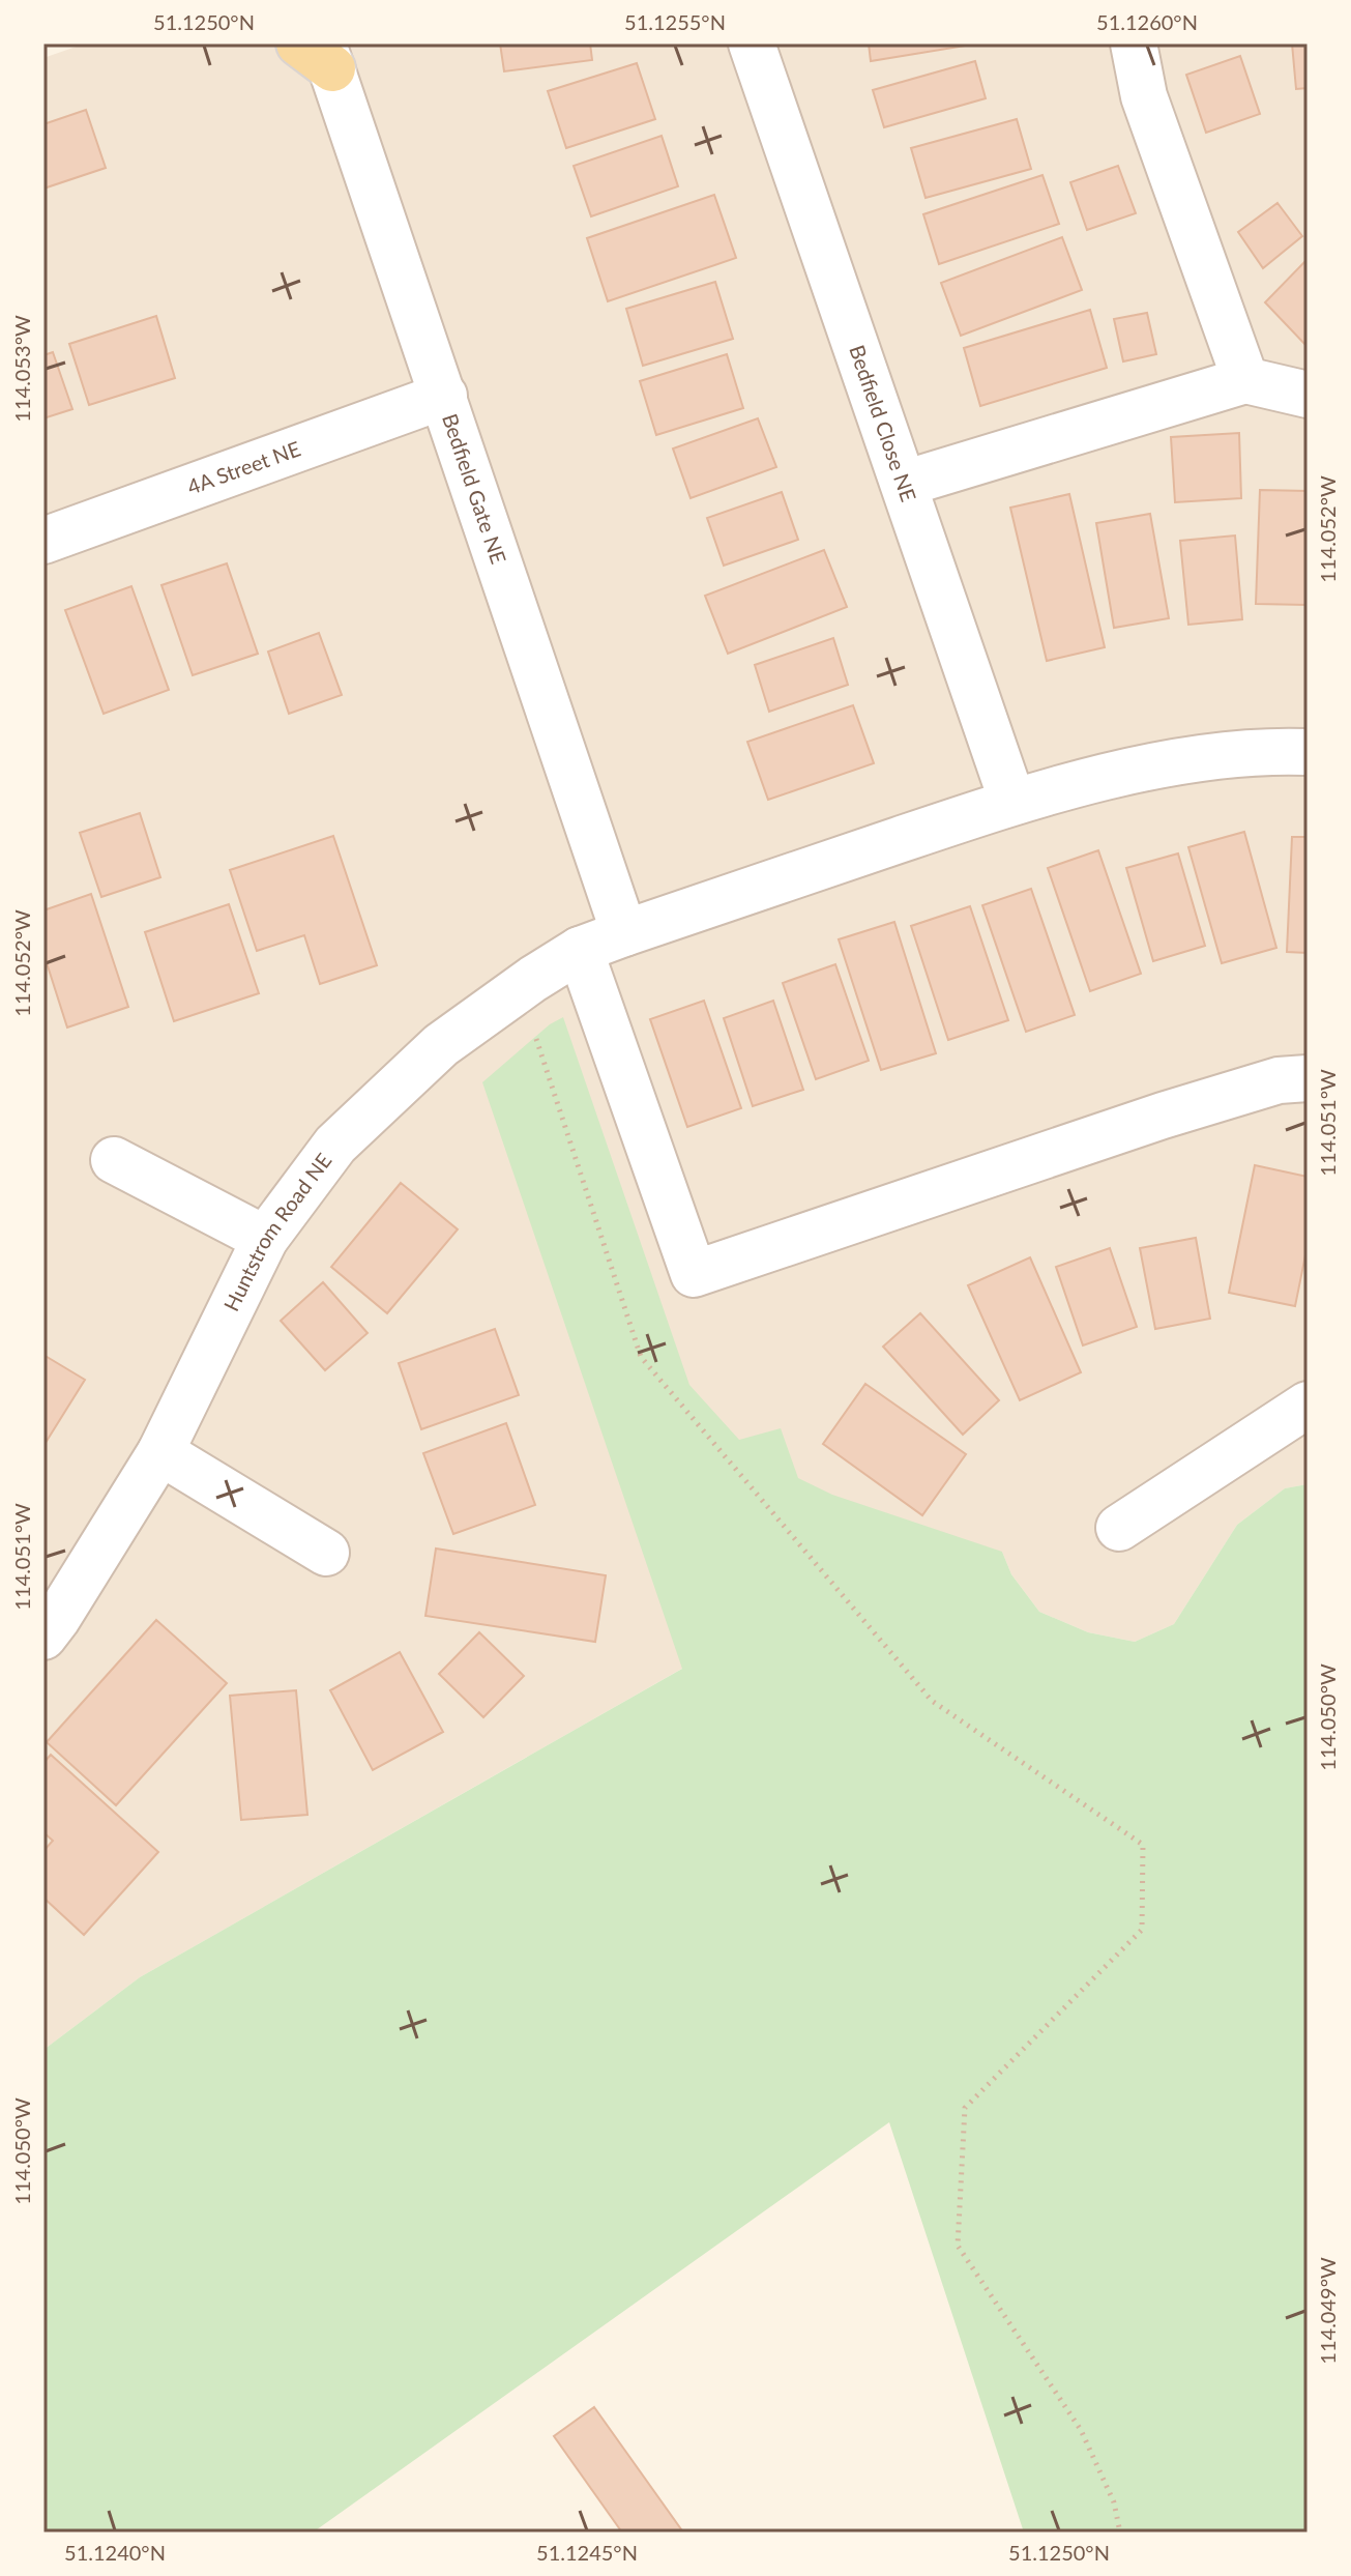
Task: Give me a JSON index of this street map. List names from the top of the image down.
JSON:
{
  "streets": {
    "street": [
      "Bedfield Close NE",
      "4A Street NE",
      "Bedfield Gate NE",
      "Huntstrom Road NE"
    ]
  },
  "crossings": [
    ["4A Street NE", "Bedfield Gate NE"],
    ["Bedfield Gate NE", "Huntstrom Road NE"]
  ],
  "coordinates": [
    "51.1250°N",
    "51.1255°N",
    "51.1260°N",
    "114.053°W",
    "114.052°W",
    "114.051°W",
    "114.050°W",
    "114.049°W",
    "51.1240°N",
    "51.1245°N"
  ]
}
